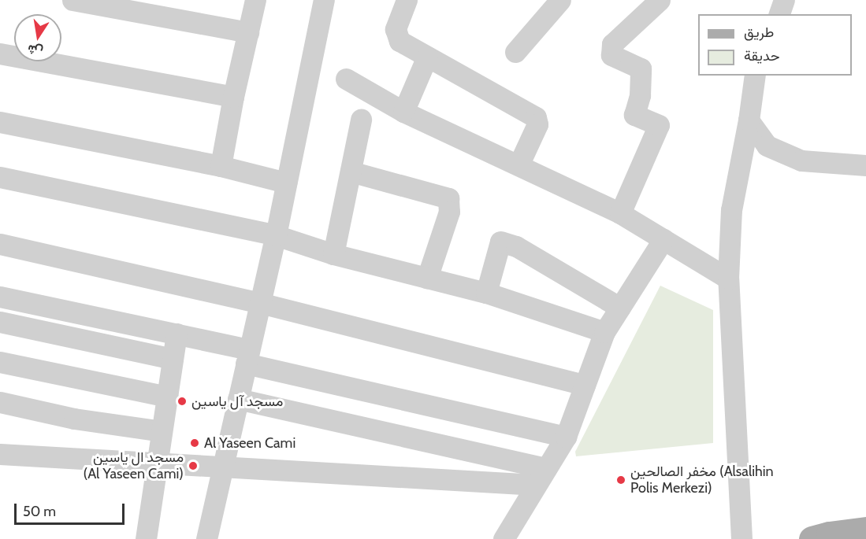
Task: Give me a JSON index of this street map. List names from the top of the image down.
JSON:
{
  "places": [
    "مسجد آل ياسين",
    "Al Yaseen Cami",
    "مسجد ال ياسين (Al Yaseen Cami)",
    "مخفر الصالحين (Alsalihin Polis Merkezi)"
  ],
  "legend": ["طريق", "حديقة"],
  "scale_bar": "50 m",
  "north": "bottom"
}
